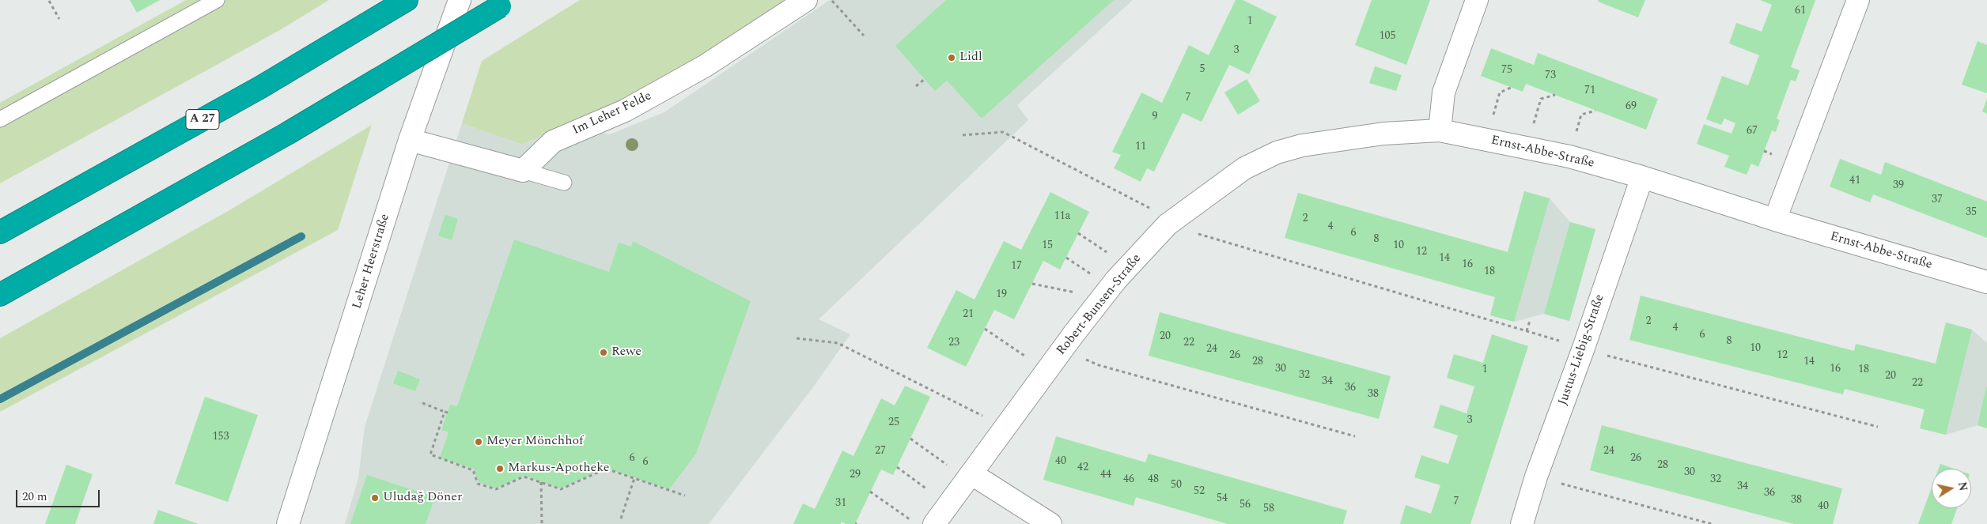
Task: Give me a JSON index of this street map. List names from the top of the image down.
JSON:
{
  "streets": {
    "highway": ["A 27"],
    "street": [
      "Im Leher Felde",
      "Ernst-Abbe-Straße",
      "Leher Heerstraße",
      "Robert-Bunsen-Straße",
      "Justus-Liebig-Straße"
    ]
  },
  "crossings": [
    ["Ernst-Abbe-Straße", "Robert-Bunsen-Straße"],
    ["Ernst-Abbe-Straße", "Justus-Liebig-Straße"]
  ],
  "places": [
    "Lidl",
    "Rewe",
    "Meyer Mönchhof",
    "Markus-Apotheke",
    "Uludağ Döner"
  ],
  "house_numbers": [
    "61",
    "1",
    "105",
    "3",
    "5",
    "75",
    "73",
    "71",
    "7",
    "69",
    "9",
    "67",
    "11",
    "41",
    "39",
    "37",
    "35",
    "11a",
    "2",
    "4",
    "6",
    "8",
    "15",
    "10",
    "12",
    "14",
    "16",
    "17",
    "18",
    "19",
    "21",
    "2",
    "4",
    "6",
    "20",
    "8",
    "23",
    "22",
    "10",
    "24",
    "26",
    "12",
    "28",
    "14",
    "30",
    "16",
    "1",
    "18",
    "32",
    "20",
    "34",
    "22",
    "36",
    "38",
    "3",
    "25",
    "153",
    "27",
    "24",
    "6",
    "26",
    "40",
    "6",
    "28",
    "42",
    "30",
    "29",
    "44",
    "46",
    "48",
    "32",
    "50",
    "34",
    "52",
    "36",
    "54",
    "38",
    "7",
    "31",
    "56",
    "40",
    "58"
  ],
  "scale_bar": "20 m",
  "north": "right"
}
